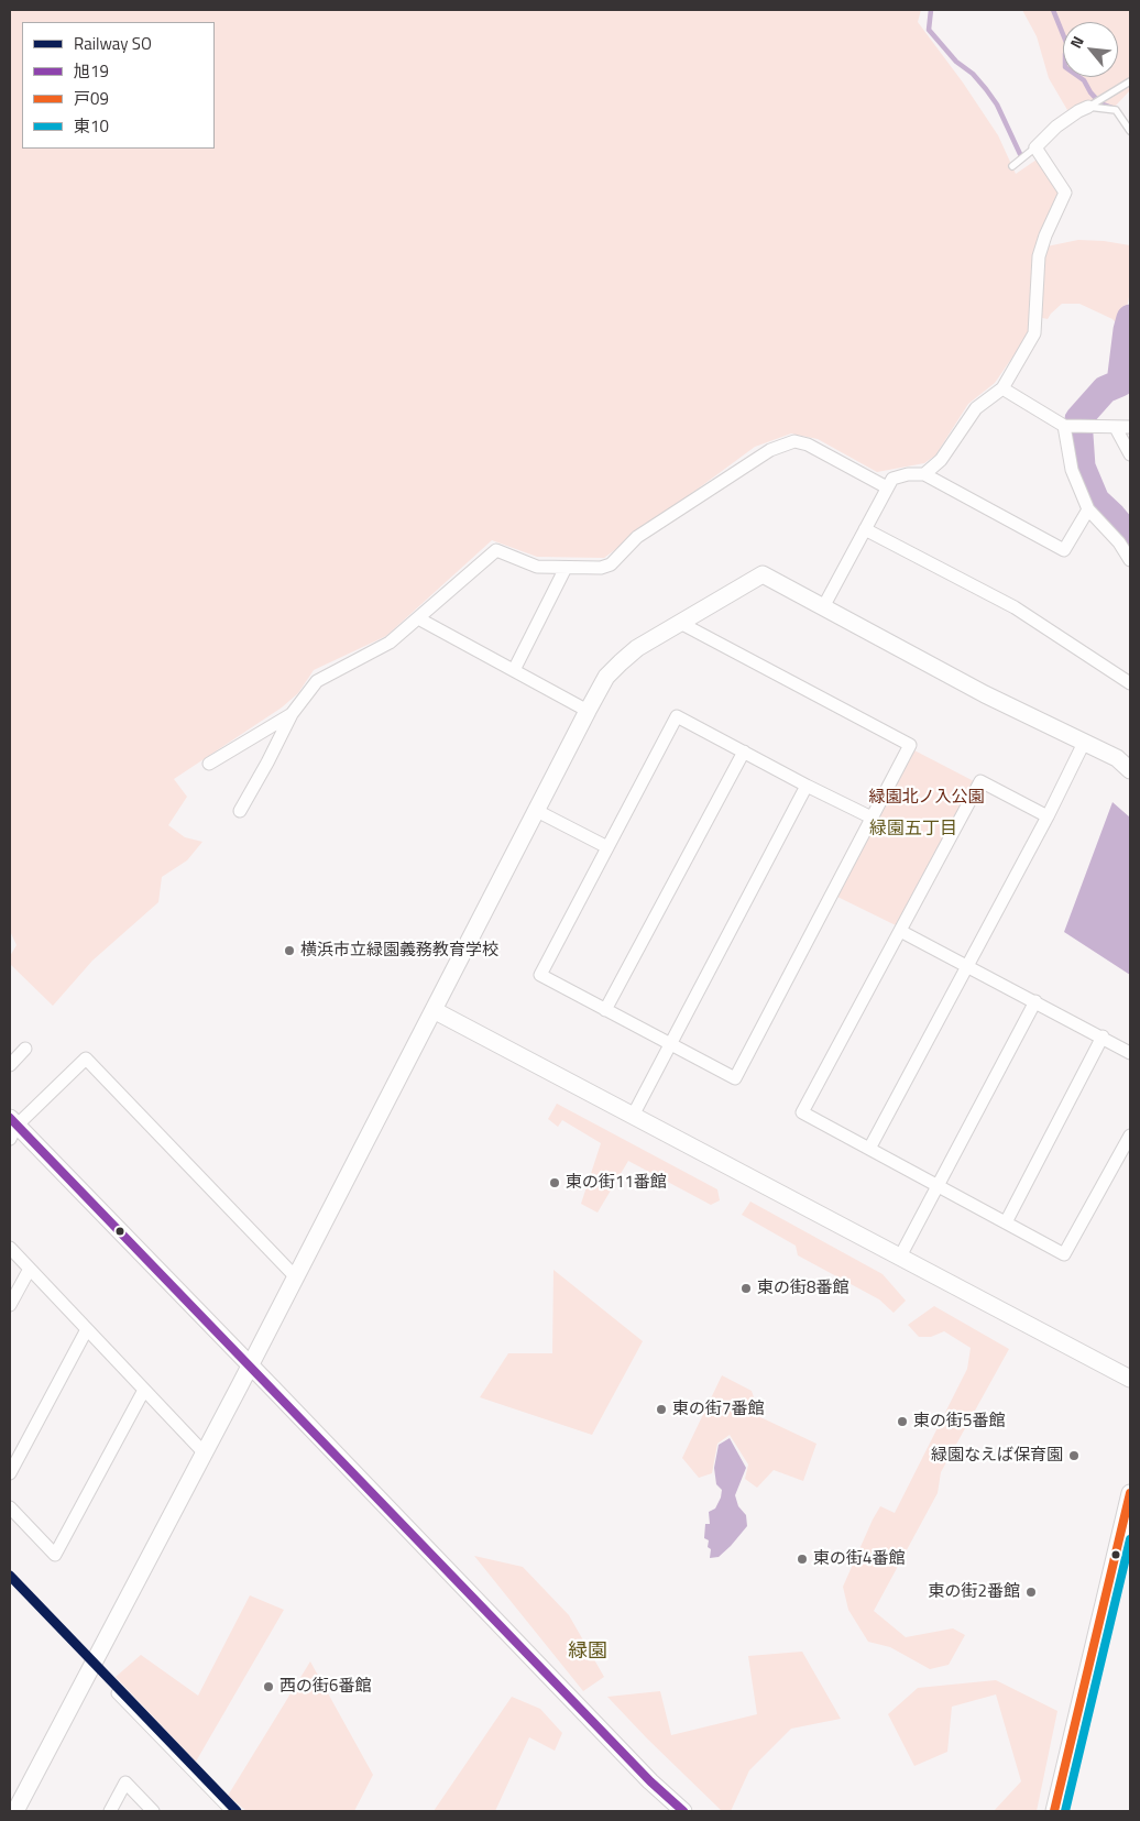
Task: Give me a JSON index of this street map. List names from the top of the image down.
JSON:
{
  "districts": ["緑園五丁目", "緑園"],
  "parks": ["緑園北ノ入公園"],
  "places": [
    "横浜市立緑園義務教育学校",
    "東の街11番館",
    "東の街8番館",
    "東の街7番館",
    "東の街5番館",
    "緑園なえば保育園",
    "東の街4番館",
    "東の街2番館",
    "西の街6番館"
  ],
  "lines": [
    "transit line 旭19",
    "transit line 戸09",
    "transit line 東10",
    "rail line SO"
  ],
  "legend": [
    "Railway SO",
    "旭19",
    "戸09",
    "東10"
  ],
  "north": "top left"
}
